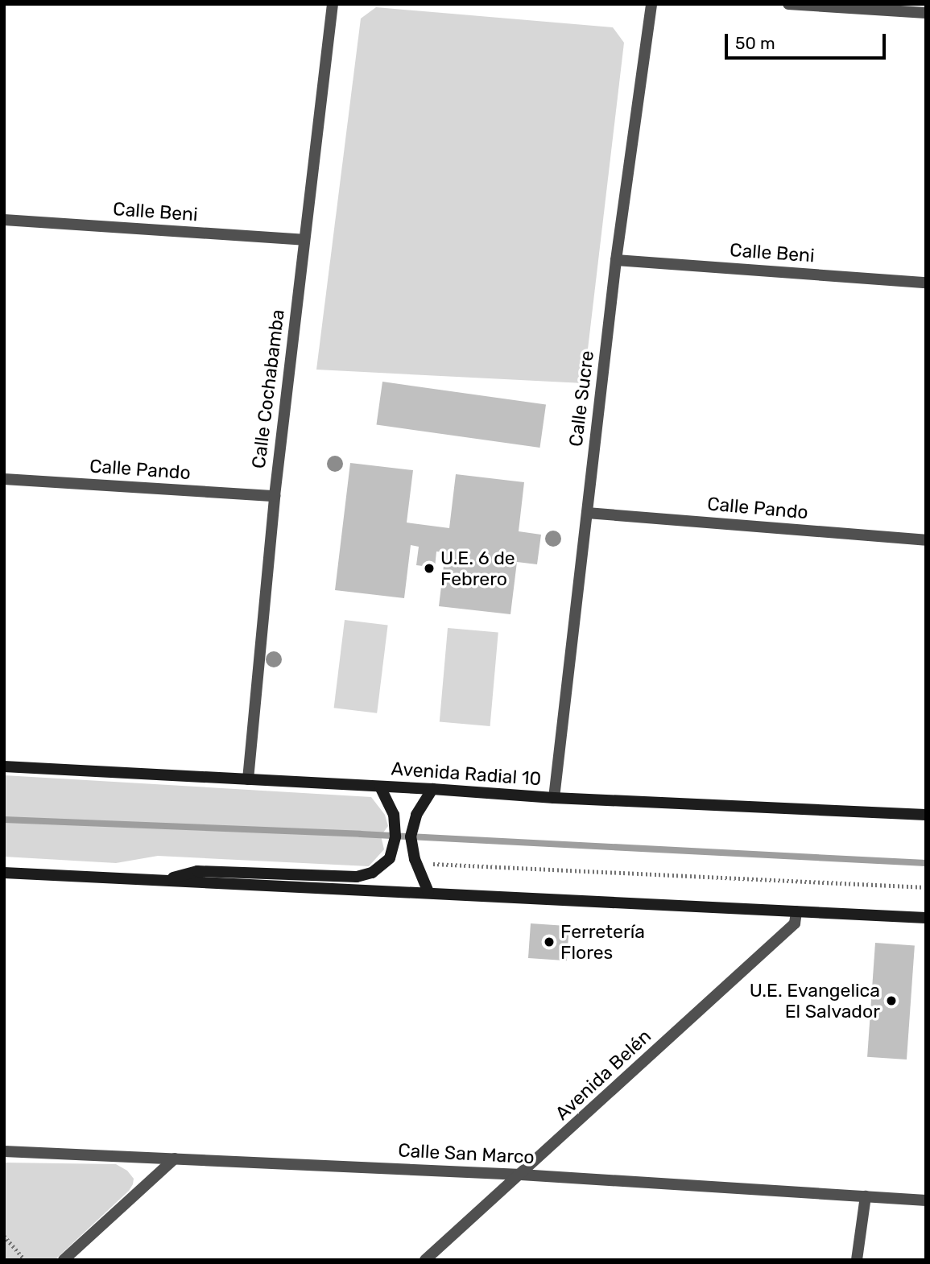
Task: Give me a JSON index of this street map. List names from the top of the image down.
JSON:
{
  "streets": {
    "main road": ["Avenida Radial 10"],
    "street": [
      "Calle Beni",
      "Calle Cochabamba",
      "Calle Sucre",
      "Calle Pando",
      "Avenida Belén",
      "Calle San Marco"
    ]
  },
  "crossings": [
    ["Calle Beni", "Calle Cochabamba"],
    ["Calle Beni", "Calle Sucre"],
    ["Calle Cochabamba", "Calle Pando"],
    ["Calle Cochabamba", "Avenida Radial 10"],
    ["Calle Sucre", "Calle Pando"],
    ["Calle Sucre", "Avenida Radial 10"],
    ["Avenida Belén", "Calle San Marco"]
  ],
  "places": ["U.E. 6 de Febrero", "Ferretería Flores", "U.E. Evangelica El Salvador"],
  "scale_bar": "50 m"
}
